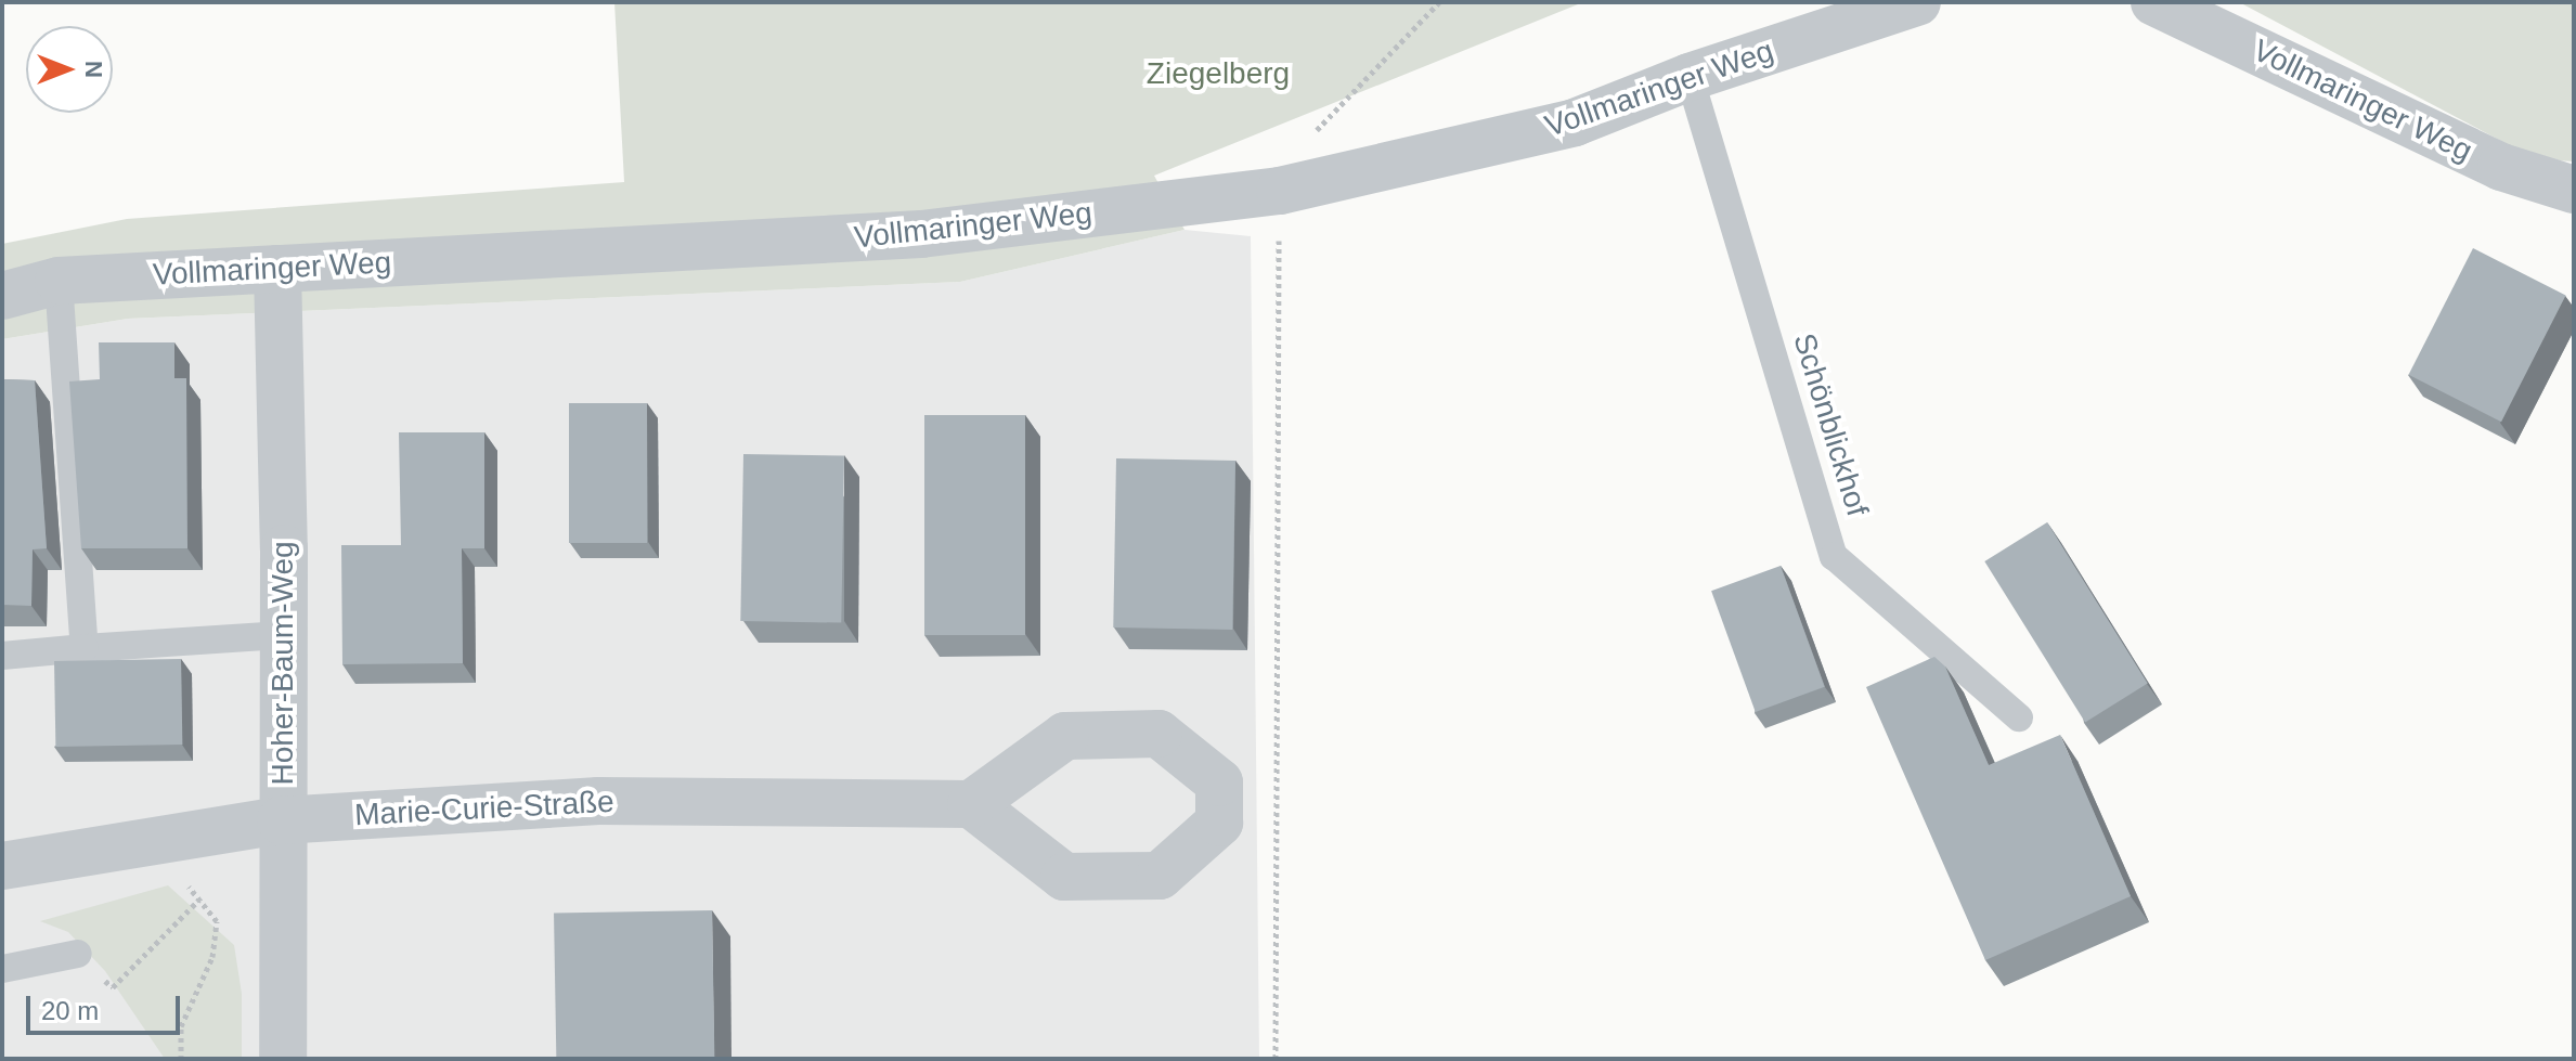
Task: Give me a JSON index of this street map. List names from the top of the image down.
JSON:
{
  "streets": {
    "street": ["Vollmaringer Weg", "Hoher-Baum-Weg", "Marie-Curie-Straße"],
    "lane": ["Schönblickhof"]
  },
  "crossings": [
    ["Vollmaringer Weg", "Schönblickhof"],
    ["Vollmaringer Weg", "Hoher-Baum-Weg"],
    ["Hoher-Baum-Weg", "Marie-Curie-Straße"]
  ],
  "parks": ["Ziegelberg"],
  "scale_bar": "20 m",
  "north": "right"
}
